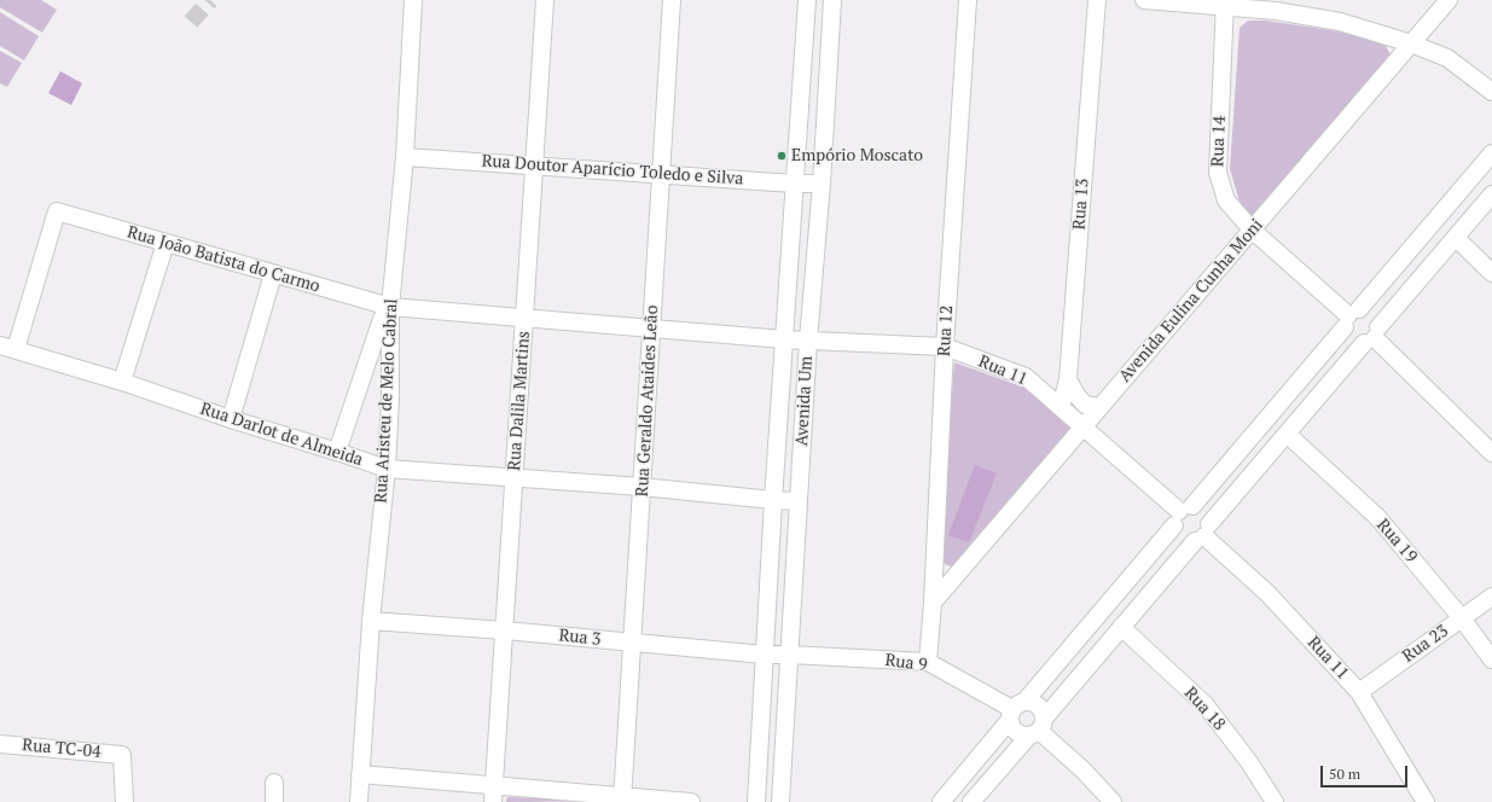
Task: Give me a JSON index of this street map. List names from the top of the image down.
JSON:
{
  "streets": {
    "street": [
      "Rua 14",
      "Rua Doutor Aparício Toledo e Silva",
      "Rua 13",
      "Rua João Batista do Carmo",
      "Avenida Eulina Cunha Moni",
      "Rua 12",
      "Rua 11",
      "Rua Aristeu de Melo Cabral",
      "Rua Dalila Martins",
      "Rua Geraldo Ataides Leão",
      "Avenida Um",
      "Rua Darlot de Almeida",
      "Rua 19",
      "Rua 3",
      "Rua 23",
      "Rua 9",
      "Rua 18",
      "Rua TC-04"
    ]
  },
  "crossings": [
    ["Rua 14", "Avenida Eulina Cunha Moni"],
    ["Rua Doutor Aparício Toledo e Silva", "Rua Aristeu de Melo Cabral"],
    ["Rua Doutor Aparício Toledo e Silva", "Rua Dalila Martins"],
    ["Rua Doutor Aparício Toledo e Silva", "Rua Geraldo Ataides Leão"],
    ["Rua Doutor Aparício Toledo e Silva", "Avenida Um"],
    ["Rua 13", "Rua 11"],
    ["Rua João Batista do Carmo", "Rua 11"],
    ["Rua João Batista do Carmo", "Rua Aristeu de Melo Cabral"],
    ["Rua João Batista do Carmo", "Rua Dalila Martins"],
    ["Rua João Batista do Carmo", "Rua Geraldo Ataides Leão"],
    ["Rua João Batista do Carmo", "Rua Darlot de Almeida"],
    ["Avenida Eulina Cunha Moni", "Rua 12"],
    ["Avenida Eulina Cunha Moni", "Rua 11"],
    ["Rua 12", "Rua 11"],
    ["Rua 12", "Rua 9"],
    ["Rua 11", "Rua Geraldo Ataides Leão"],
    ["Rua 11", "Avenida Um"],
    ["Rua 11", "Rua 23"],
    ["Rua Aristeu de Melo Cabral", "Rua Darlot de Almeida"],
    ["Rua Aristeu de Melo Cabral", "Rua 3"],
    ["Rua Dalila Martins", "Rua Darlot de Almeida"],
    ["Rua Dalila Martins", "Rua 3"],
    ["Rua Geraldo Ataides Leão", "Rua Darlot de Almeida"],
    ["Rua Geraldo Ataides Leão", "Rua 3"],
    ["Avenida Um", "Rua Darlot de Almeida"],
    ["Avenida Um", "Rua 3"],
    ["Avenida Um", "Rua 9"],
    ["Rua 19", "Rua 23"],
    ["Rua 3", "Rua 9"]
  ],
  "places": ["Empório Moscato"],
  "scale_bar": "50 m"
}
